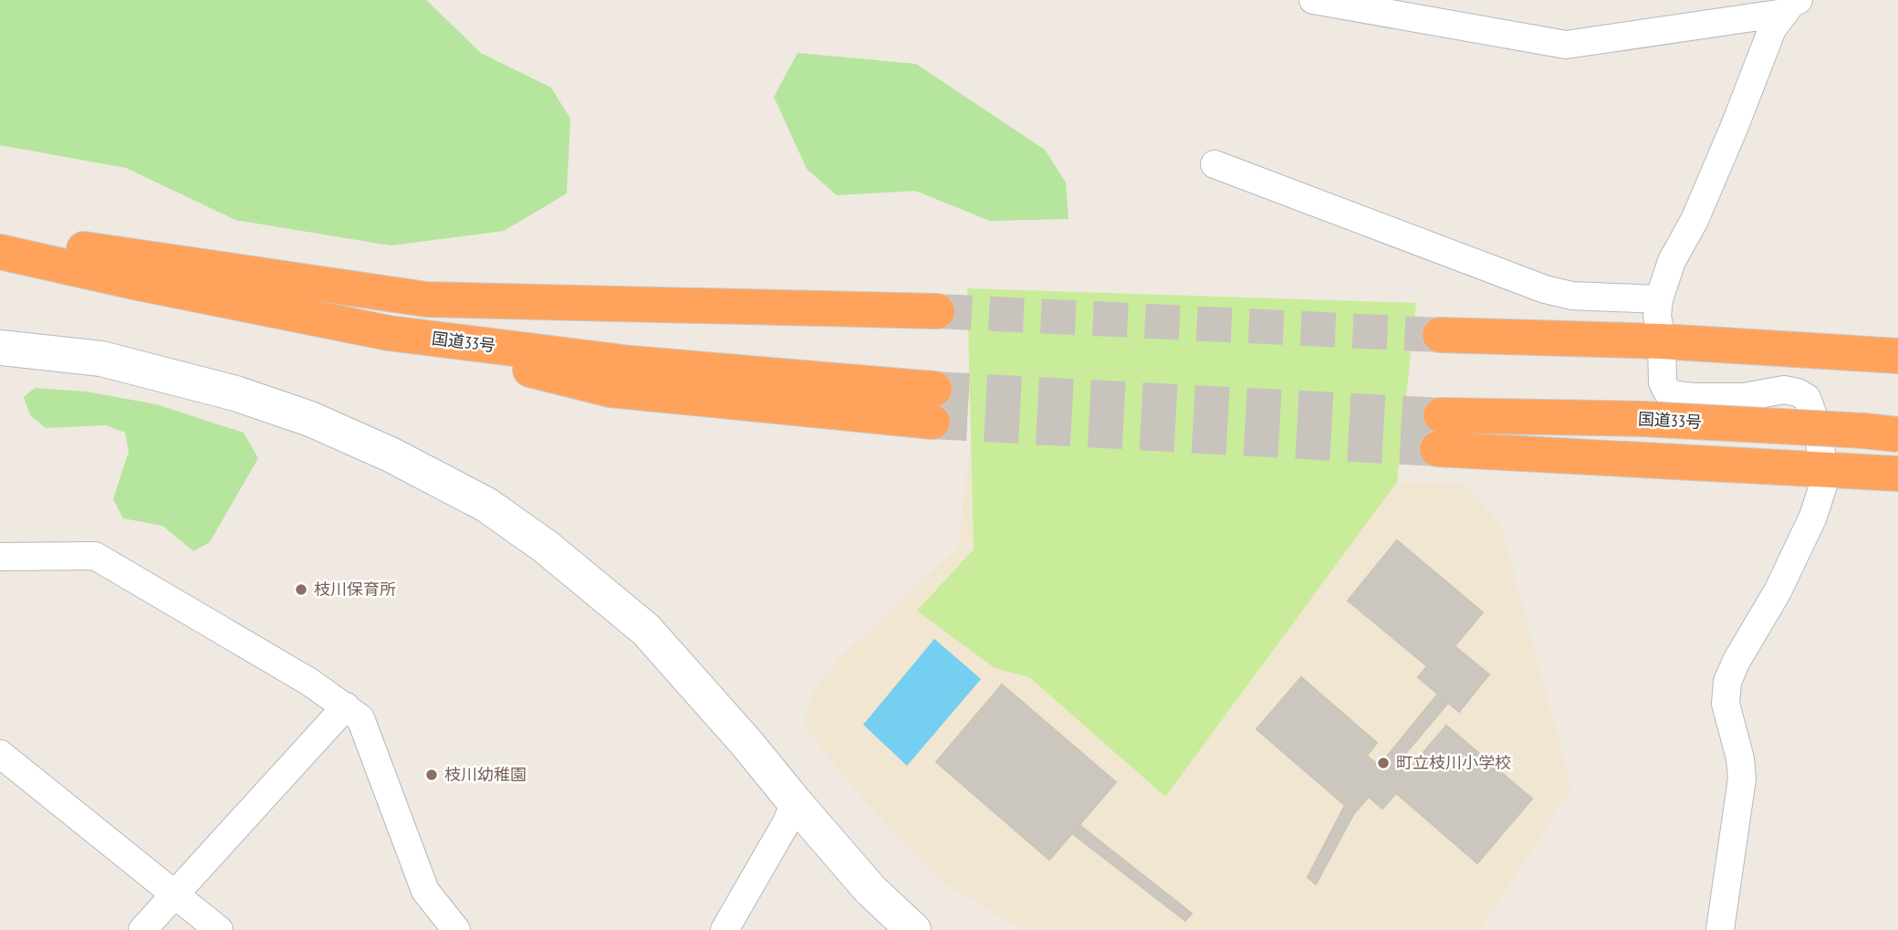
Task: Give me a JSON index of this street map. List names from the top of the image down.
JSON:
{
  "streets": {
    "highway": ["国道33号"]
  },
  "places": ["枝川保育所", "町立枝川小学校", "枝川幼稚園"]
}
